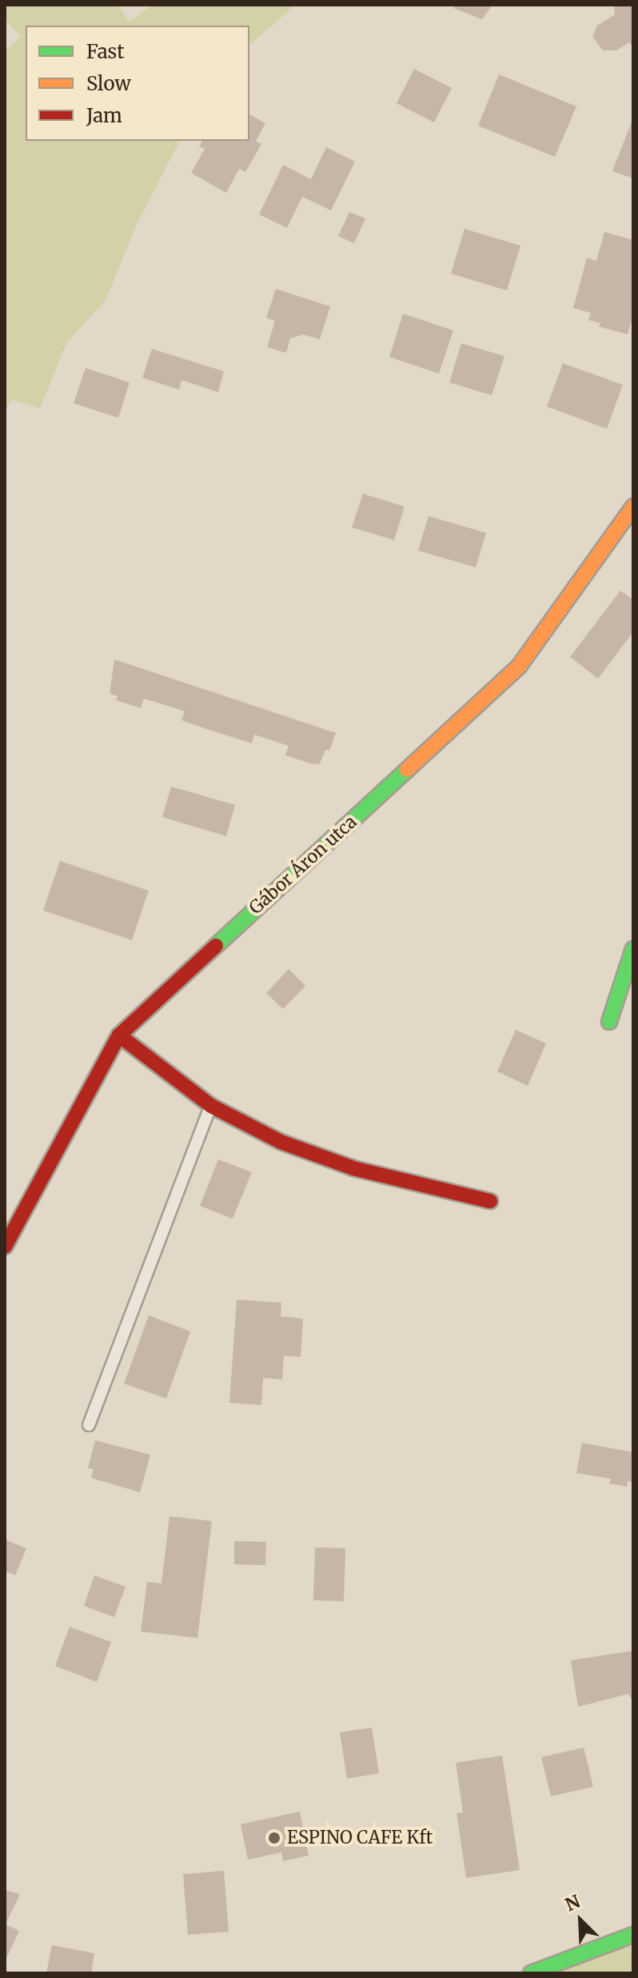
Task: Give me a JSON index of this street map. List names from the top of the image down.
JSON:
{
  "streets": {
    "street": ["Gábor Áron utca"]
  },
  "places": ["ESPINO CAFE Kft"],
  "legend": ["Fast", "Slow", "Jam"],
  "north": "top left"
}
